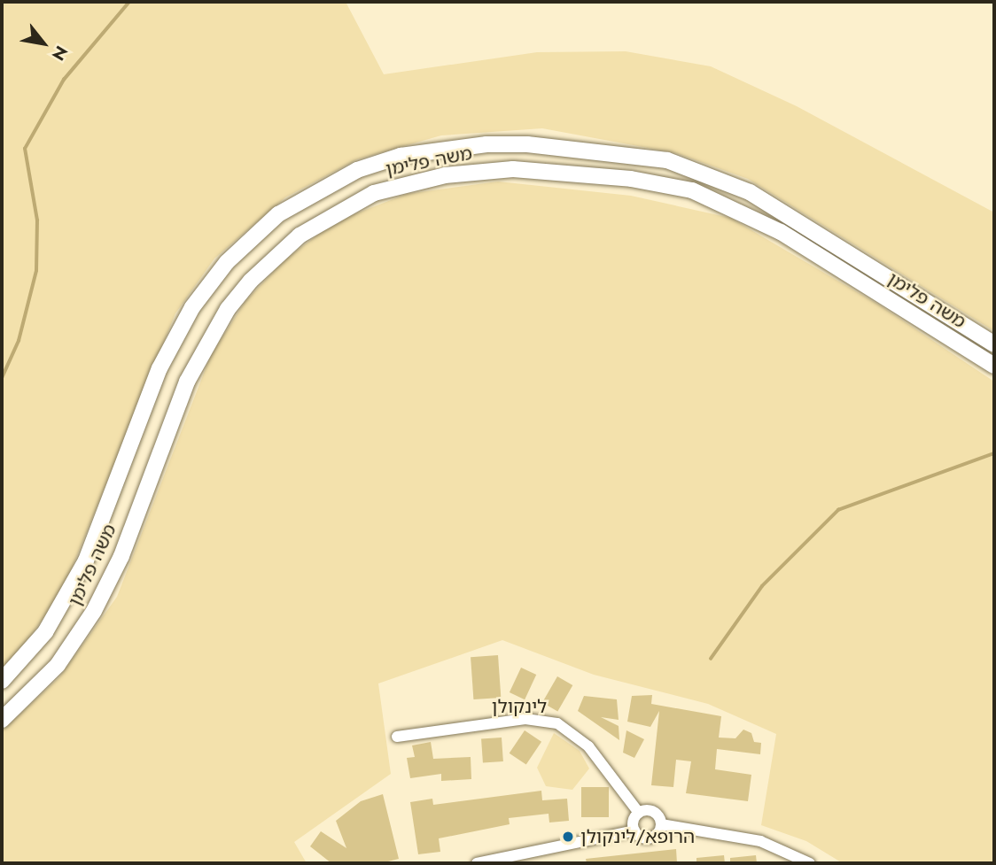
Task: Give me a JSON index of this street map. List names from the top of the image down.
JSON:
{
  "streets": {
    "main road": ["משה פלימן"],
    "street": ["לינקולן"]
  },
  "places": ["הרופא/לינקולן"],
  "north": "bottom right"
}
